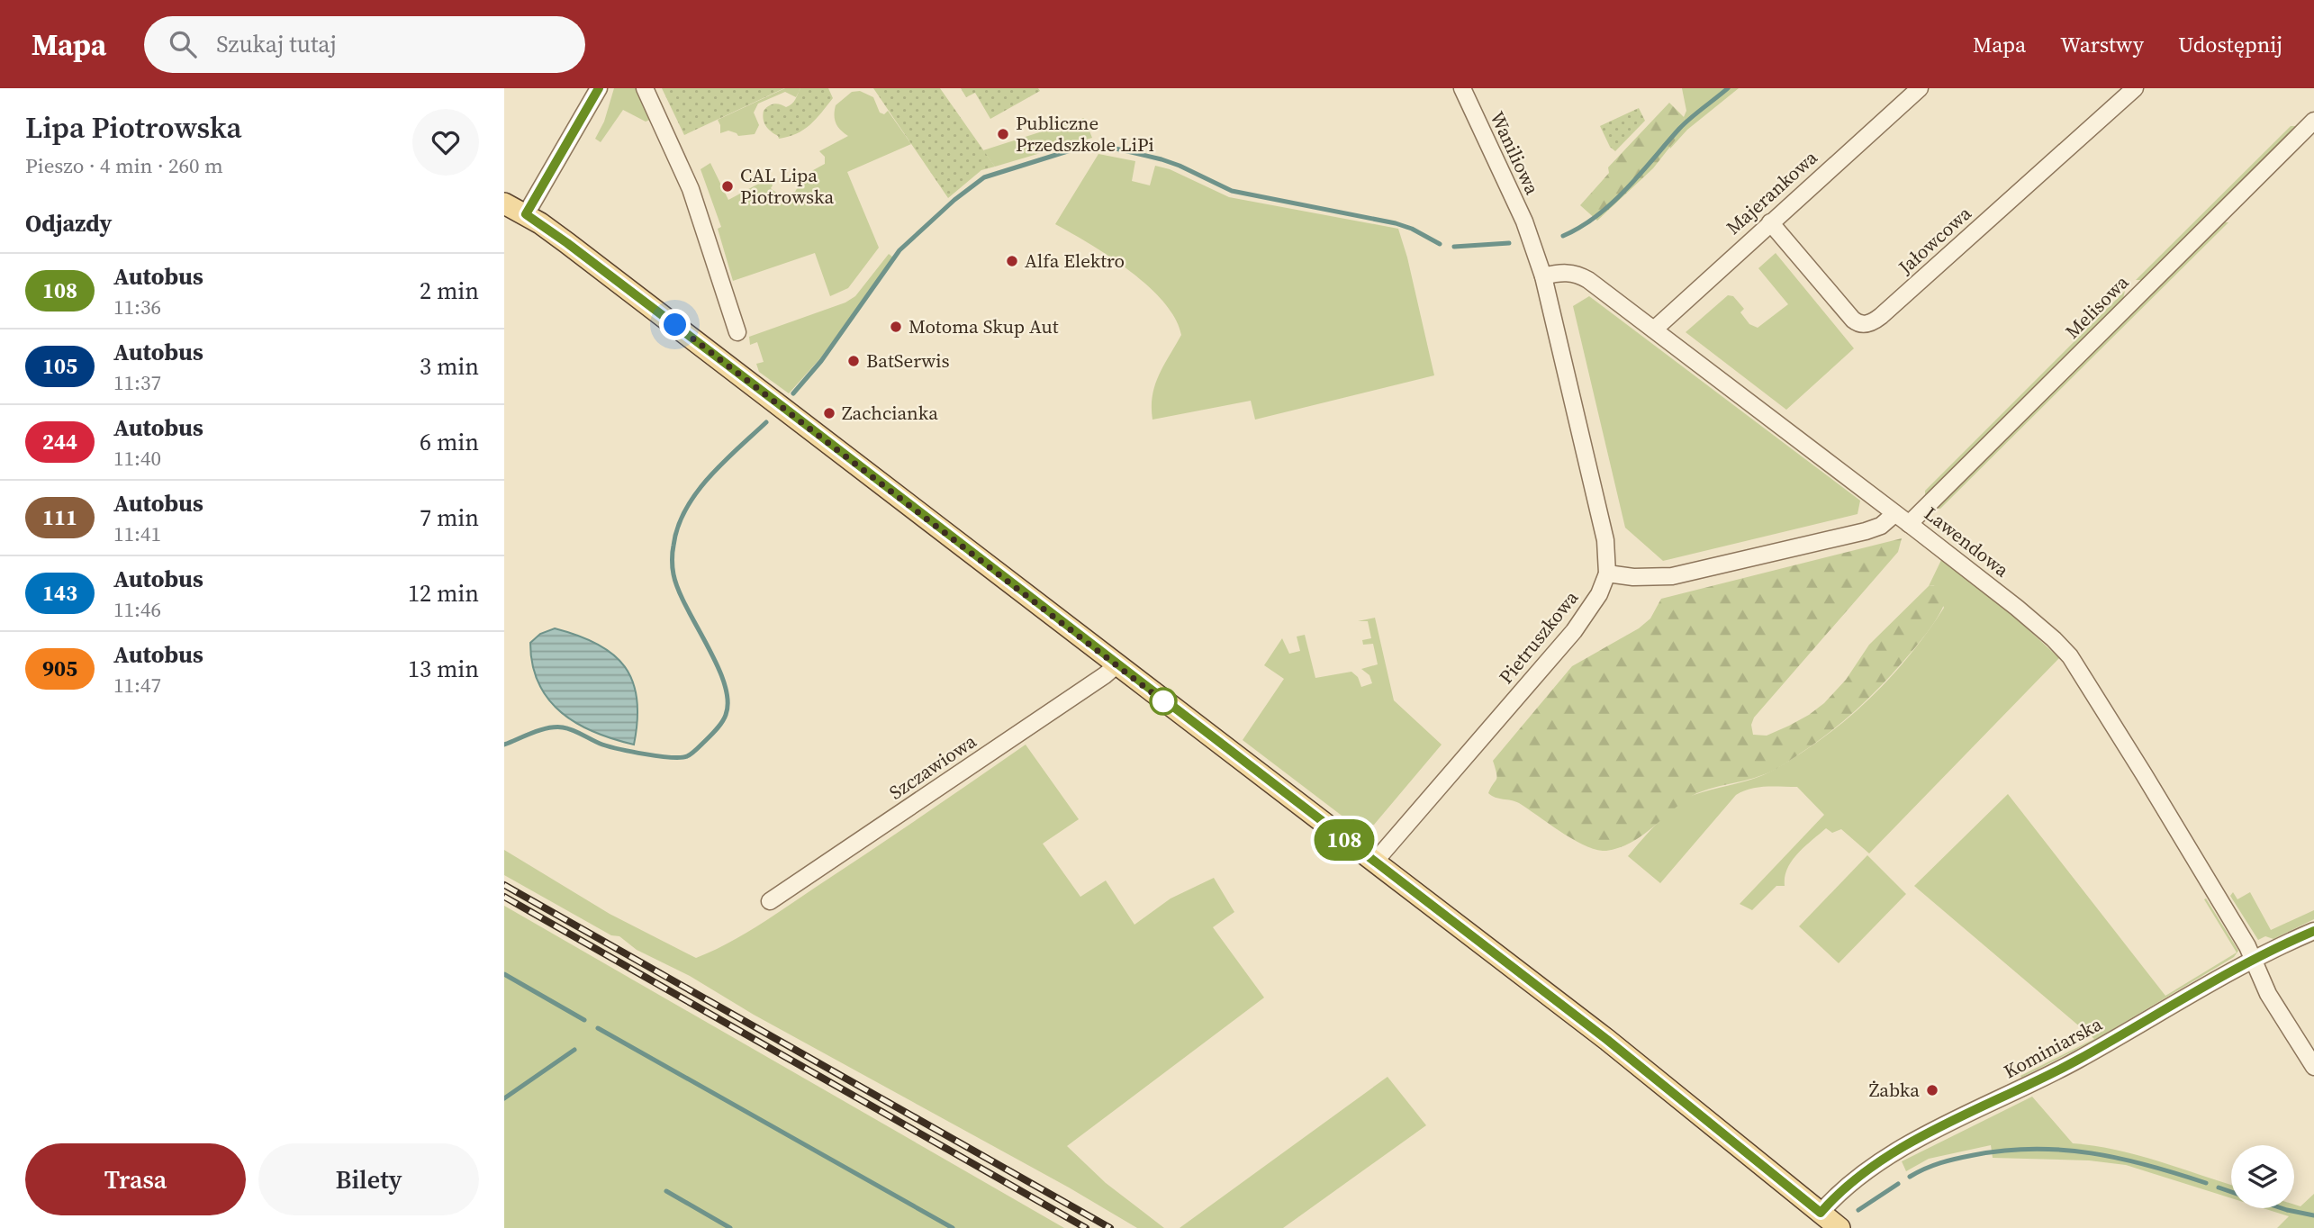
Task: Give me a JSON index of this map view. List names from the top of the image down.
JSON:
{
  "streets": {
    "street": [
      "Waniliowa",
      "Majerankowa",
      "Jałowcowa",
      "Melisowa",
      "Lawendowa",
      "Pietruszkowa",
      "Szczawiowa",
      "Kominiarska"
    ]
  },
  "crossings": [
    ["Waniliowa", "Lawendowa"],
    ["Waniliowa", "Pietruszkowa"],
    ["Majerankowa", "Jałowcowa"],
    ["Majerankowa", "Lawendowa"],
    ["Melisowa", "Lawendowa"],
    ["Lawendowa", "Kominiarska"]
  ],
  "places": [
    "Publiczne Przedszkole LiPi",
    "CAL Lipa Piotrowska",
    "Alfa Elektro",
    "Motoma Skup Aut",
    "BatSerwis",
    "Zachcianka",
    "Żabka"
  ],
  "lines": ["bus line 108"],
  "page": {
    "header": "Mapa",
    "search": "Szukaj tutaj",
    "nav": ["Mapa", "Warstwy", "Udostępnij"],
    "heading": [
      ["Lipa Piotrowska", "Pieszo · 4 min · 260 m"],
      "Odjazdy"
    ],
    "on_map": "108",
    "list": [
      {
        "mark": "108",
        "name": "Autobus",
        "note": "11:36",
        "value": "2 min"
      },
      {
        "mark": "105",
        "name": "Autobus",
        "note": "11:37",
        "value": "3 min"
      },
      {
        "mark": "244",
        "name": "Autobus",
        "note": "11:40",
        "value": "6 min"
      },
      {
        "mark": "111",
        "name": "Autobus",
        "note": "11:41",
        "value": "7 min"
      },
      {
        "mark": "143",
        "name": "Autobus",
        "note": "11:46",
        "value": "12 min"
      },
      {
        "mark": "905",
        "name": "Autobus",
        "note": "11:47",
        "value": "13 min"
      }
    ],
    "buttons": ["Trasa", "Bilety"]
  }
}
